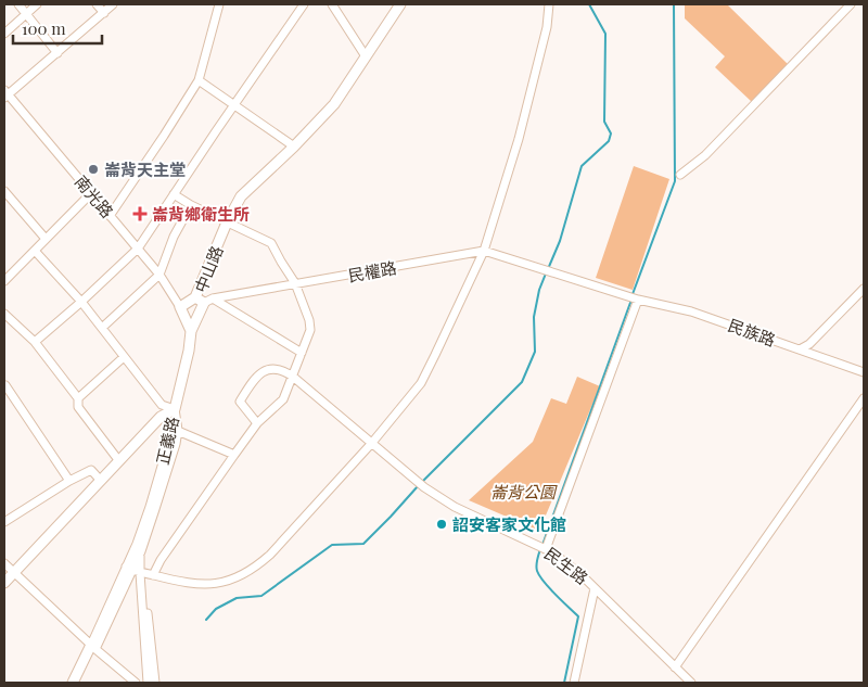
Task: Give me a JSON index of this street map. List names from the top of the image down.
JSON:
{
  "streets": {
    "main road": ["中山路", "正義路"],
    "street": [
      "南光路",
      "民權路",
      "民族路",
      "民生路"
    ]
  },
  "crossings": [
    ["中山路", "民權路"],
    ["中山路", "正義路"],
    ["民權路", "民族路"]
  ],
  "parks": ["崙背公園"],
  "places": {
    "other": ["崙背天主堂", "詔安客家文化館"],
    "health": ["崙背鄉衛生所"]
  },
  "scale_bar": "100 m"
}
